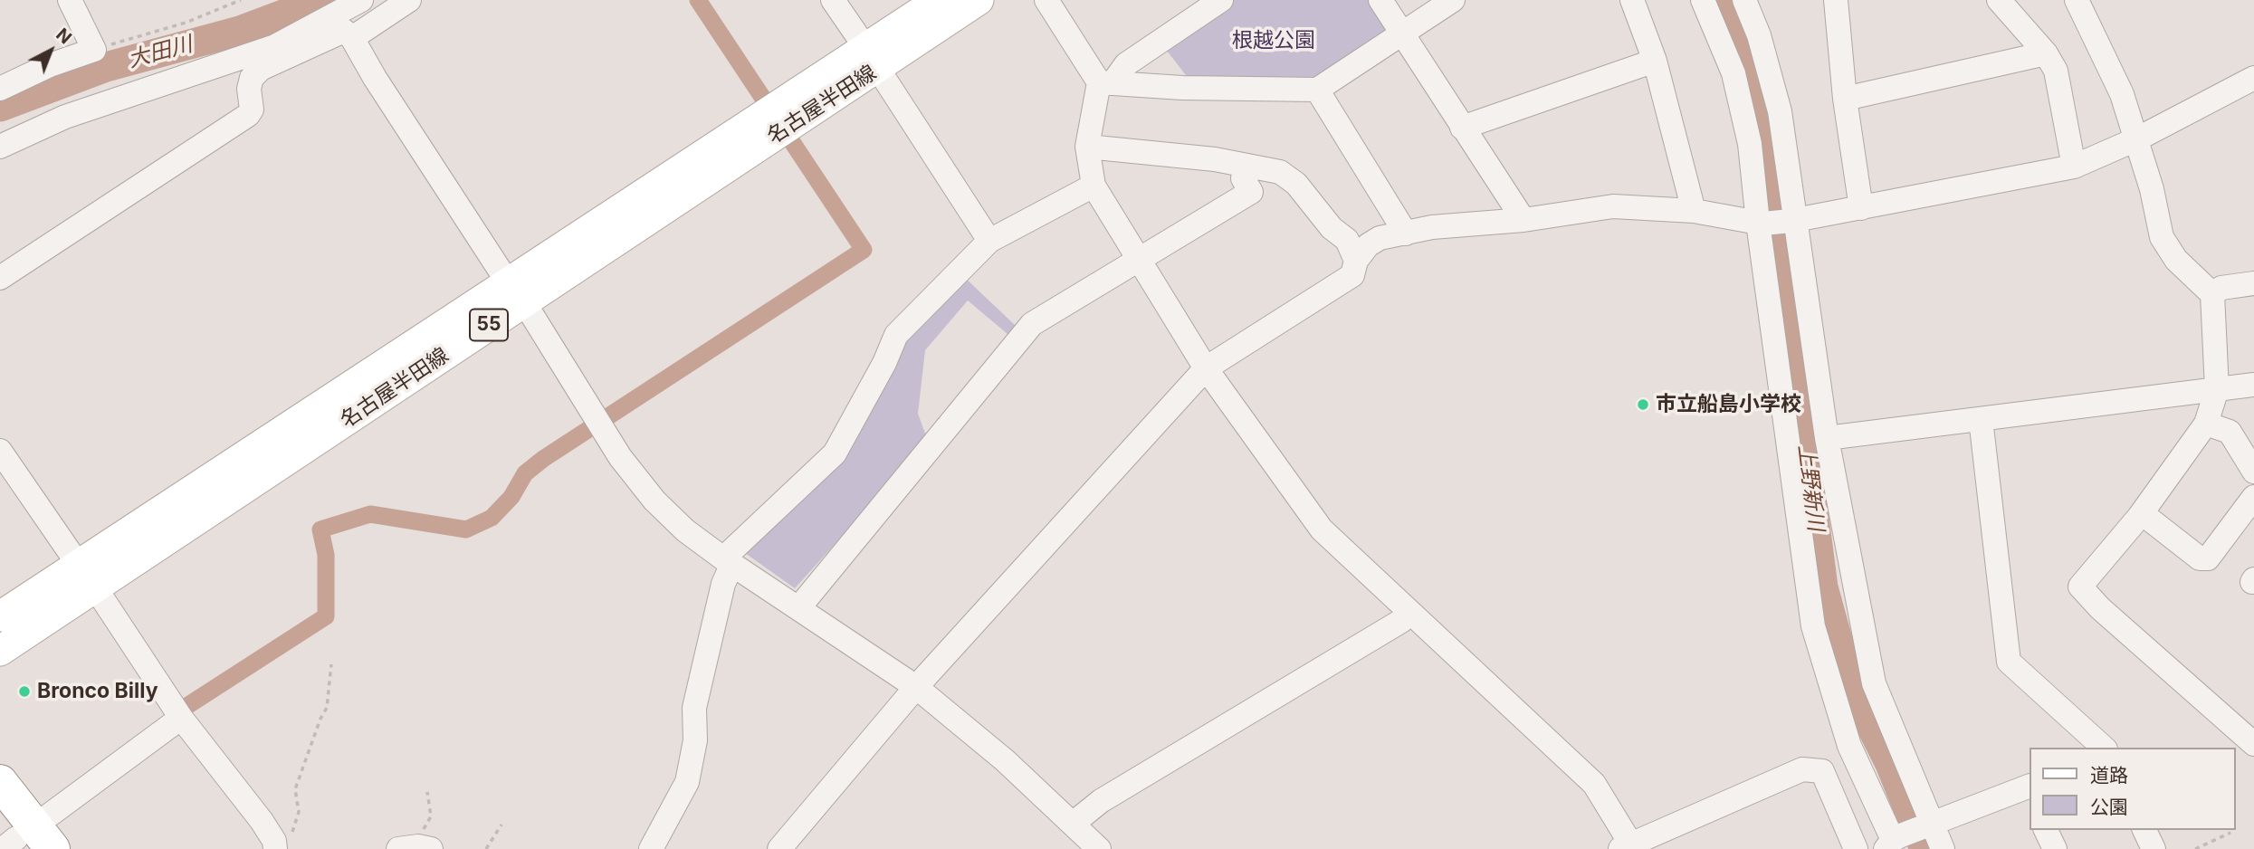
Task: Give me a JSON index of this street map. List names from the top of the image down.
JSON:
{
  "streets": {
    "main road": ["名古屋半田線", "55"]
  },
  "water": ["大田川", "上野新川"],
  "parks": ["根越公園"],
  "places": ["市立船島小学校", "Bronco Billy"],
  "legend": ["道路", "公園"],
  "north": "top right"
}
